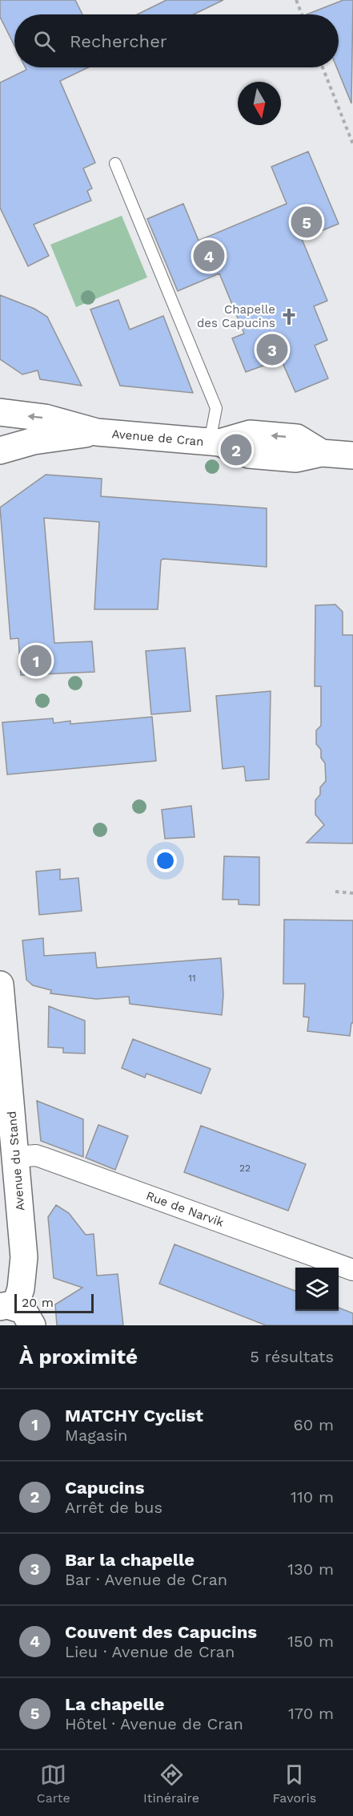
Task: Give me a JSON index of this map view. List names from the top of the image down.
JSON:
{
  "streets": {
    "main road": ["Avenue de Cran", "Avenue du Stand"],
    "street": ["Rue de Narvik"]
  },
  "crossings": [
    ["Avenue du Stand", "Rue de Narvik"]
  ],
  "places": {
    "church": ["Chapelle des Capucins"]
  },
  "house_numbers": ["11", "22"],
  "scale_bar": "20 m",
  "north": "bottom",
  "page": {
    "search": "Rechercher",
    "pins": [
      "5",
      "4",
      "3",
      "2",
      "1"
    ],
    "scale": "20 m",
    "heading": ["À proximité", "5 résultats"],
    "list": [
      {
        "mark": "1",
        "name": "MATCHY Cyclist",
        "note": "Magasin",
        "value": "60 m"
      },
      {
        "mark": "2",
        "name": "Capucins",
        "note": "Arrêt de bus",
        "value": "110 m"
      },
      {
        "mark": "3",
        "name": "Bar la chapelle",
        "note": "Bar · Avenue de Cran",
        "value": "130 m"
      },
      {
        "mark": "4",
        "name": "Couvent des Capucins",
        "note": "Lieu · Avenue de Cran",
        "value": "150 m"
      },
      {
        "mark": "5",
        "name": "La chapelle",
        "note": "Hôtel · Avenue de Cran",
        "value": "170 m"
      }
    ],
    "nav": ["Carte", "Itinéraire", "Favoris"]
  }
}
